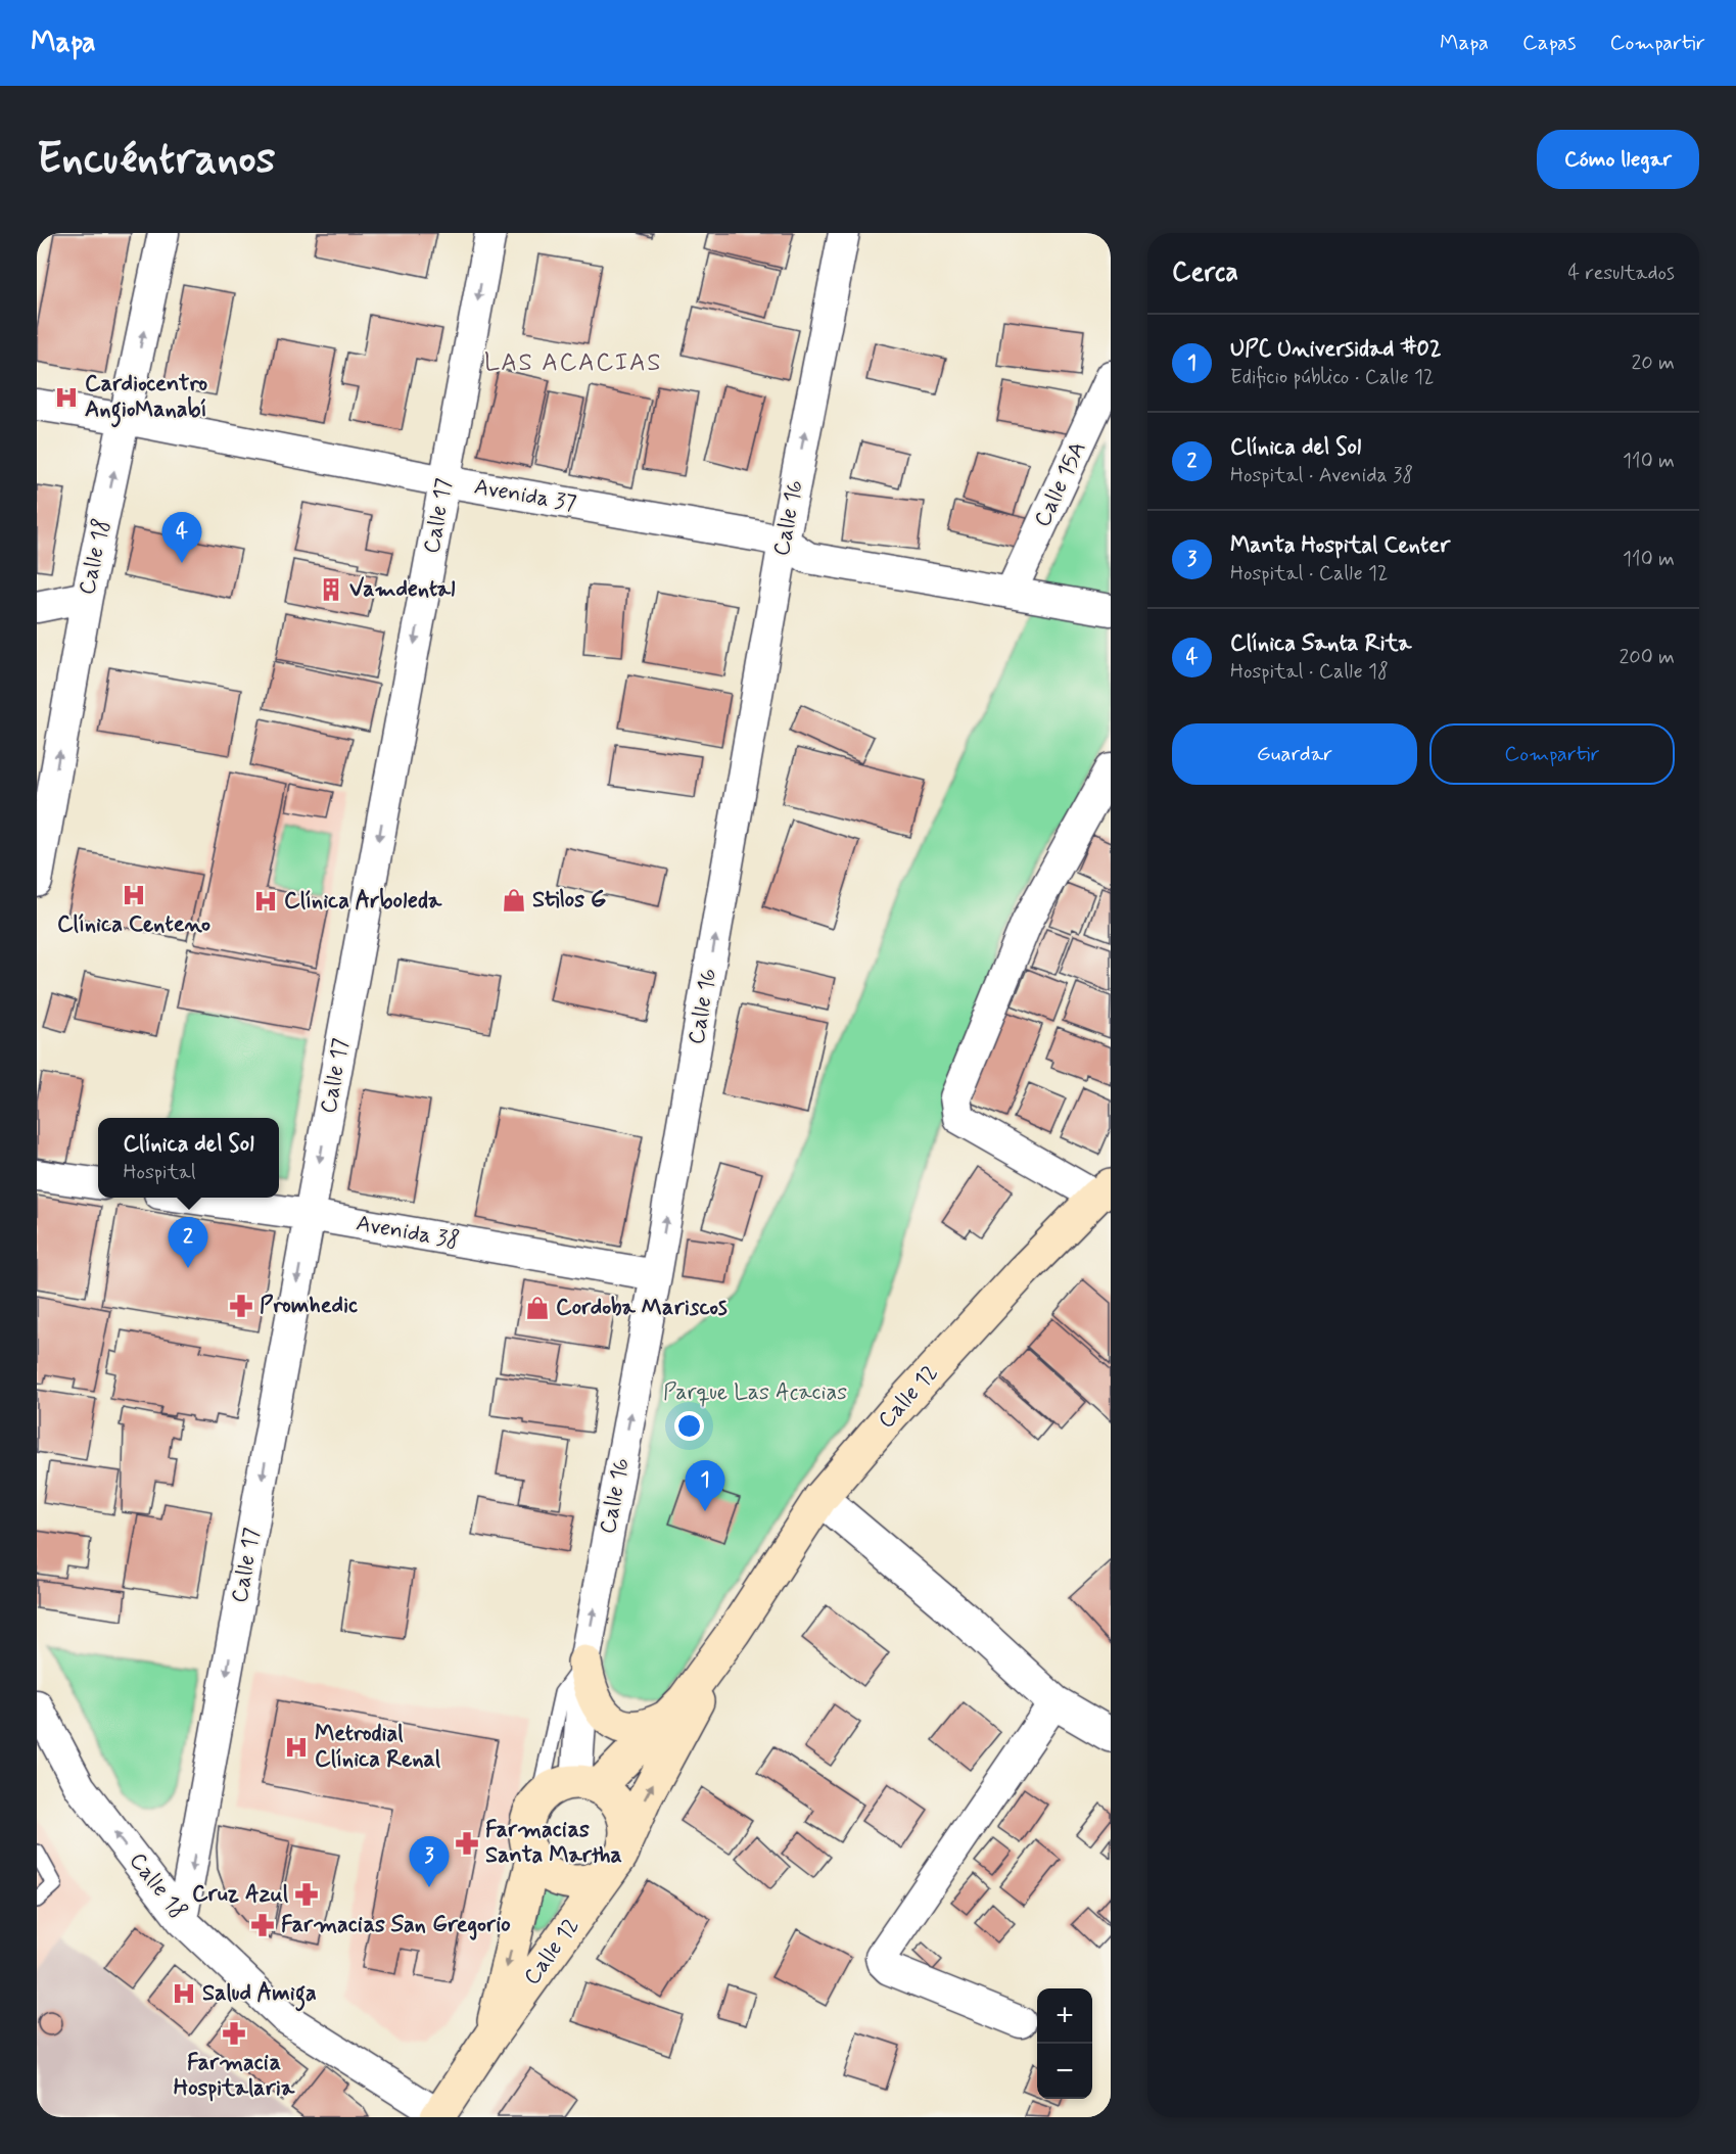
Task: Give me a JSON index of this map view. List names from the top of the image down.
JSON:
{
  "streets": {
    "main road": ["Calle 12"],
    "street": [
      "Calle 15A",
      "Avenida 37",
      "Calle 17",
      "Calle 16",
      "Calle 18",
      "Avenida 38"
    ]
  },
  "crossings": [
    ["Calle 15A", "Avenida 37"],
    ["Avenida 37", "Calle 17"],
    ["Avenida 37", "Calle 16"],
    ["Avenida 37", "Calle 18"],
    ["Calle 17", "Calle 18"],
    ["Calle 17", "Avenida 38"],
    ["Calle 16", "Avenida 38"],
    ["Calle 16", "Calle 12"],
    ["Calle 18", "Calle 12"]
  ],
  "one_way": ["Calle 17", "Calle 16", "Calle 18"],
  "districts": ["LAS ACACIAS"],
  "parks": ["Parque Las Acacias"],
  "places": {
    "hospital": [
      "Cardiocentro AngioManabí",
      "Clínica Centeno",
      "Clínica Arboleda",
      "Metrodial Clínica Renal",
      "Salud Amiga"
    ],
    "building": ["Vamdental"],
    "shop": ["Stilos G", "Cordoba Mariscos"],
    "pharmacy": [
      "Promhedic",
      "Farmacias Santa Martha",
      "Cruz Azul",
      "Farmacias San Gregorio",
      "Farmacia Hospitalaria"
    ]
  },
  "page": {
    "header": "Mapa",
    "nav": ["Mapa", "Capas", "Compartir"],
    "buttons": [
      "Cómo llegar",
      ["Guardar", "Compartir"]
    ],
    "title": "Encuéntranos",
    "heading": ["Cerca", "4 resultados"],
    "list": [
      {
        "mark": "1",
        "name": "UPC Universidad #02",
        "note": "Edificio público · Calle 12",
        "value": "20 m"
      },
      {
        "mark": "2",
        "name": "Clínica del Sol",
        "note": "Hospital · Avenida 38",
        "value": "110 m"
      },
      {
        "mark": "3",
        "name": "Manta Hospital Center",
        "note": "Hospital · Calle 12",
        "value": "110 m"
      },
      {
        "mark": "4",
        "name": "Clínica Santa Rita",
        "note": "Hospital · Calle 18",
        "value": "200 m"
      }
    ],
    "pins": [
      "4",
      "2",
      "1",
      "3"
    ],
    "popup": ["Clínica del Sol", "Hospital"],
    "map_buttons": ["+", "−"]
  }
}
